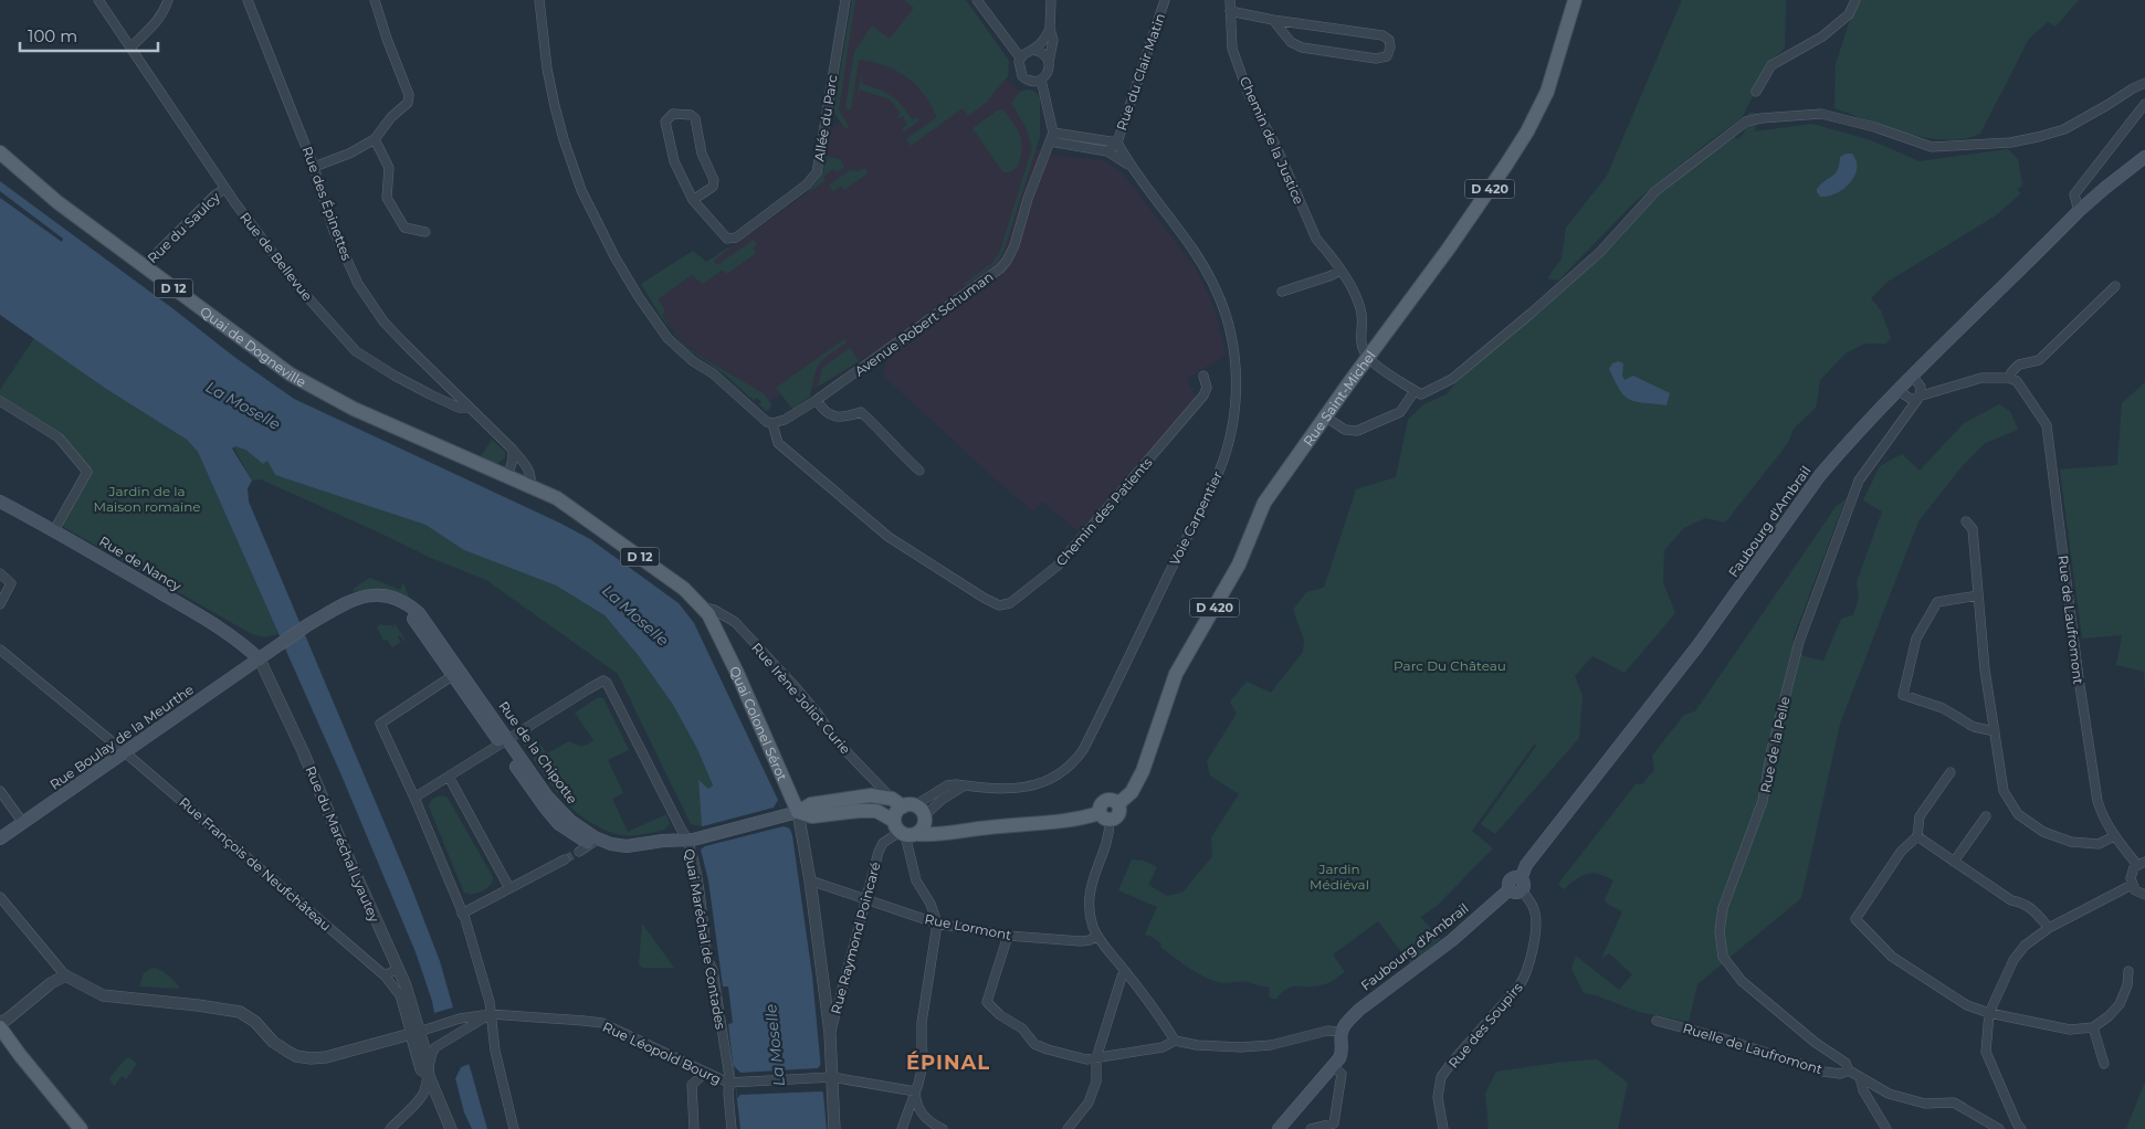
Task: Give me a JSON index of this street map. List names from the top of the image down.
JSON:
{
  "streets": {
    "main road": [
      "D 420",
      "D 12",
      "Quai de Dogneville",
      "Rue Saint-Michel",
      "Faubourg d'Ambrail",
      "Rue de Nancy",
      "Quai Colonel Sérot",
      "Rue Boulay de la Meurthe",
      "Rue de la Chipotte"
    ],
    "street": [
      "Rue du Clair Matin",
      "Allée du Parc",
      "Chemin de la Justice",
      "Rue des Épinettes",
      "Rue du Saulcy",
      "Rue de Bellevue",
      "Avenue Robert Schuman",
      "Chemin des Patients",
      "Voie Carpentier",
      "Rue de Laufromont",
      "Rue Irène Joliot Curie",
      "Rue de la Pelle",
      "Rue du Maréchal Lyautey",
      "Rue François de Neufchâteau",
      "Rue Lormont",
      "Rue Raymond Poincaré",
      "Quai Maréchal de Contades",
      "Rue des Soupirs",
      "Ruelle de Laufromont",
      "Rue Léopold Bourg"
    ]
  },
  "crossings": [
    ["Rue du Clair Matin", "Voie Carpentier"],
    ["Chemin de la Justice", "Rue Saint-Michel"],
    ["Rue des Épinettes", "Rue de Bellevue"],
    ["Rue du Saulcy", "Rue de Bellevue"],
    ["Rue du Saulcy", "Quai de Dogneville"],
    ["Rue de Bellevue", "Quai Colonel Sérot"],
    ["D 12", "Quai Colonel Sérot"],
    ["Avenue Robert Schuman", "Chemin des Patients"],
    ["Avenue Robert Schuman", "Voie Carpentier"],
    ["Quai de Dogneville", "Quai Colonel Sérot"],
    ["Voie Carpentier", "Rue Irène Joliot Curie"],
    ["Voie Carpentier", "Rue Raymond Poincaré"],
    ["Faubourg d'Ambrail", "Rue des Soupirs"],
    ["Rue de Nancy", "Rue Boulay de la Meurthe"],
    ["Rue de Nancy", "Rue de la Chipotte"],
    ["Rue de Nancy", "Rue du Maréchal Lyautey"],
    ["Rue Irène Joliot Curie", "Quai Colonel Sérot"],
    ["Rue Irène Joliot Curie", "Rue Raymond Poincaré"],
    ["Quai Colonel Sérot", "Rue de la Chipotte"],
    ["Quai Colonel Sérot", "Rue Lormont"],
    ["Quai Colonel Sérot", "Rue Raymond Poincaré"],
    ["Rue Boulay de la Meurthe", "Rue de la Chipotte"],
    ["Rue Boulay de la Meurthe", "Rue du Maréchal Lyautey"],
    ["Rue Boulay de la Meurthe", "Rue François de Neufchâteau"],
    ["Rue de la Pelle", "Ruelle de Laufromont"],
    ["Rue de la Chipotte", "Rue du Maréchal Lyautey"],
    ["Rue de la Chipotte", "Quai Maréchal de Contades"],
    ["Rue du Maréchal Lyautey", "Rue François de Neufchâteau"],
    ["Rue du Maréchal Lyautey", "Rue Léopold Bourg"],
    ["Rue François de Neufchâteau", "Rue Léopold Bourg"],
    ["Rue Lormont", "Rue Raymond Poincaré"],
    ["Quai Maréchal de Contades", "Rue Léopold Bourg"]
  ],
  "districts": ["ÉPINAL"],
  "water": ["La Moselle"],
  "parks": ["Jardin de la Maison romaine", "Parc Du Château", "Jardin Médiéval"],
  "scale_bar": "100 m"
}
